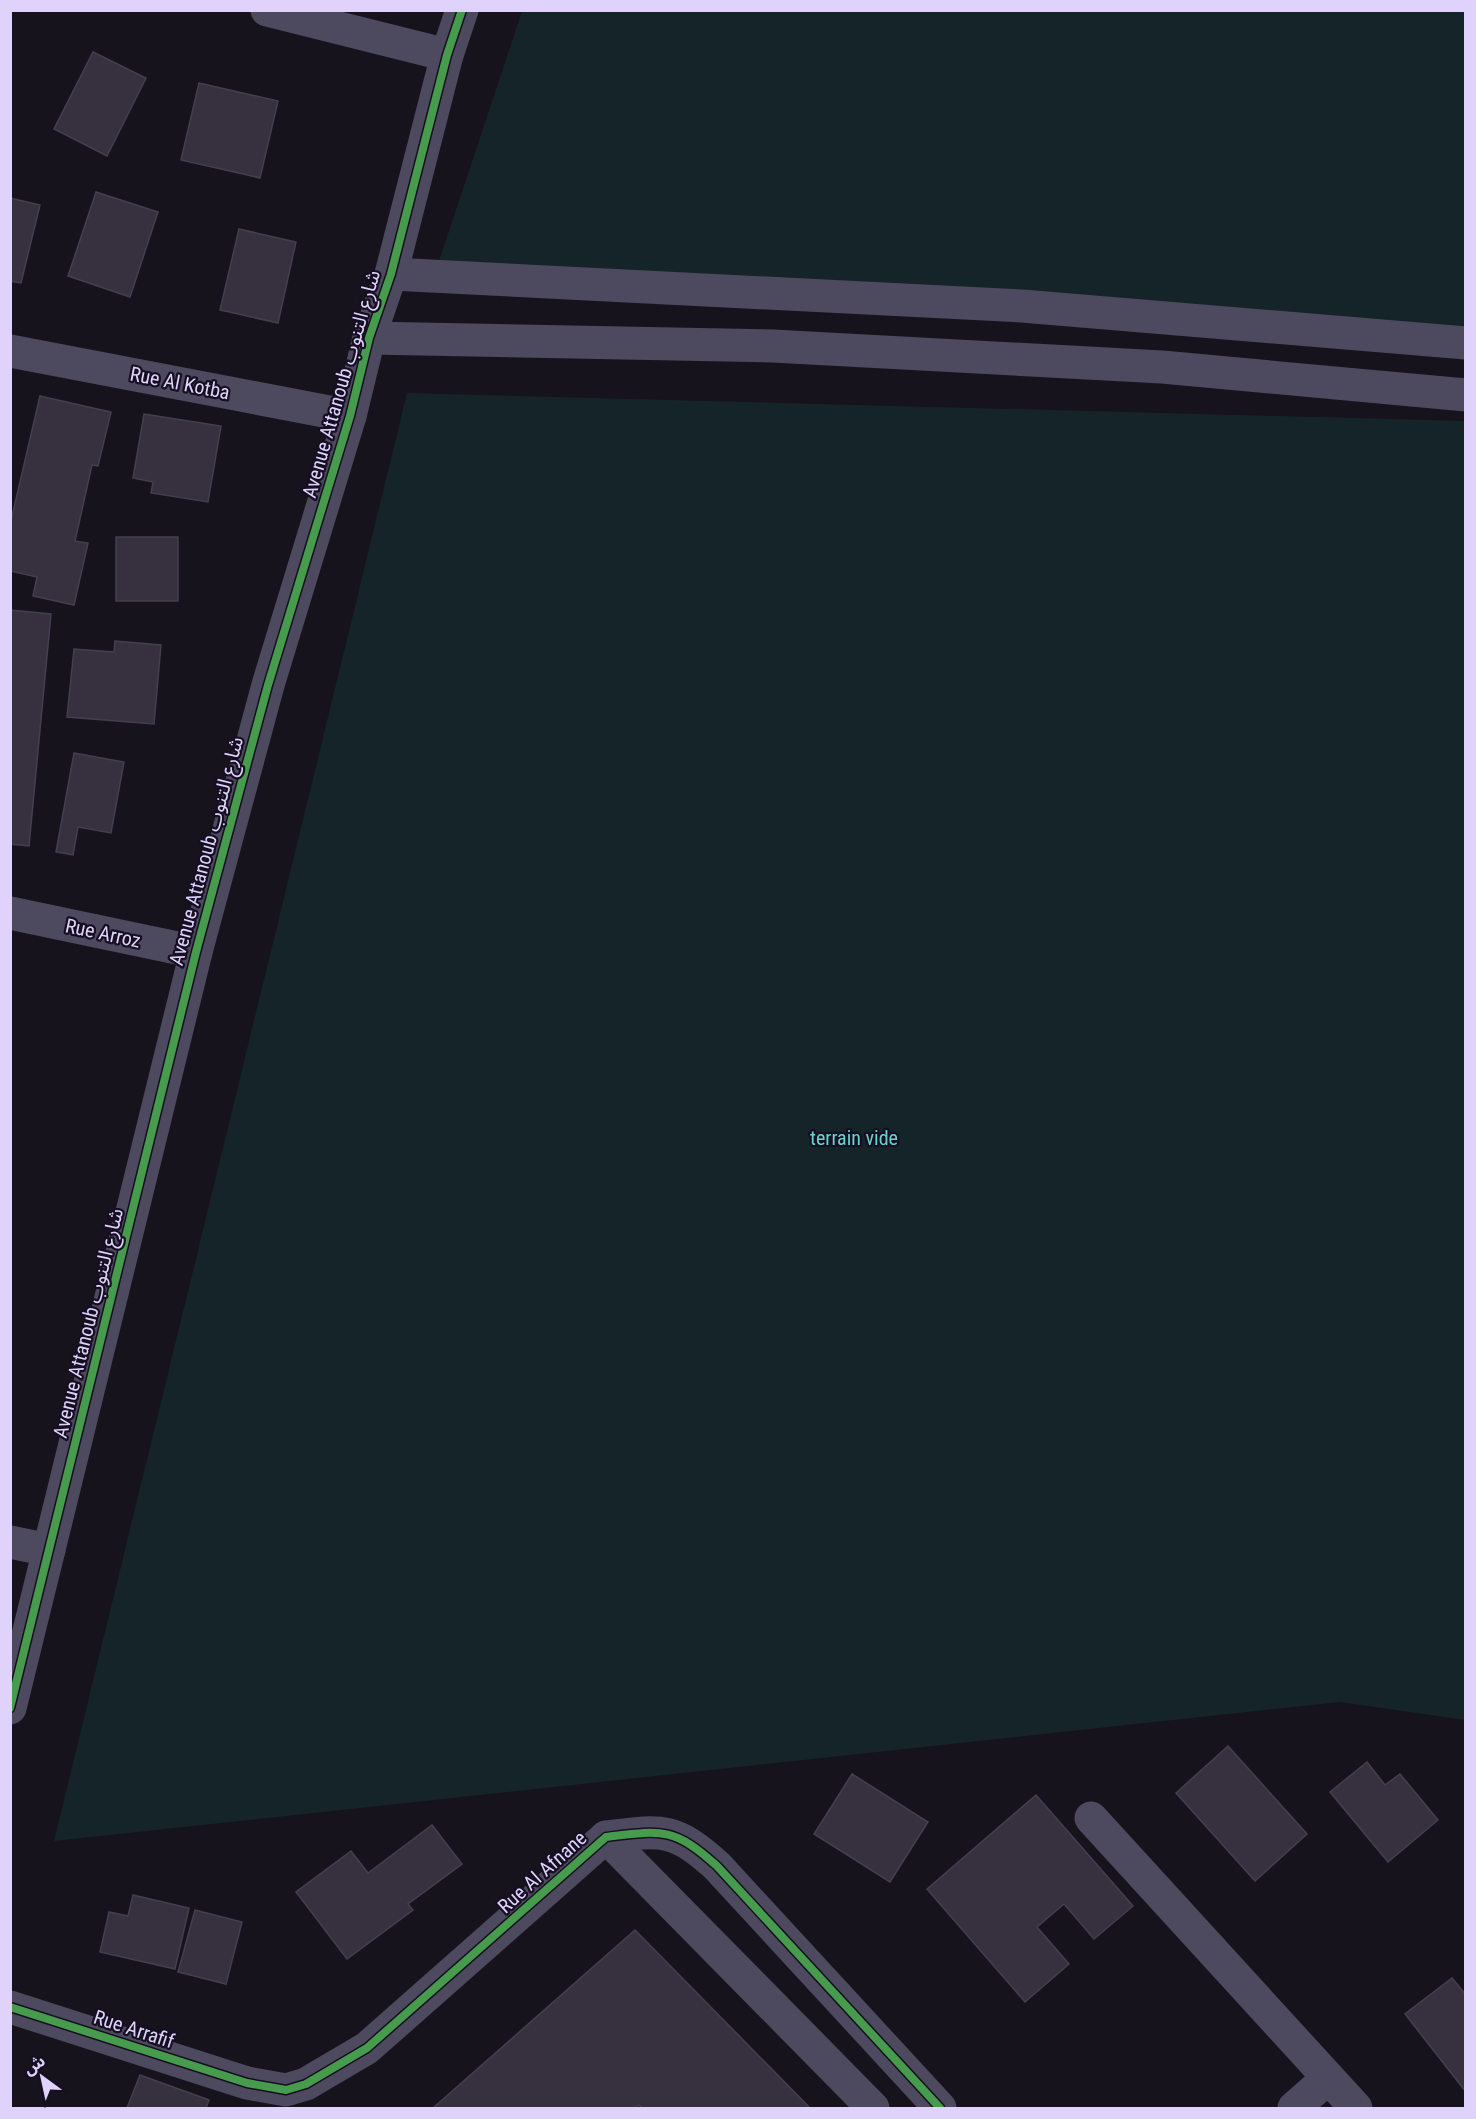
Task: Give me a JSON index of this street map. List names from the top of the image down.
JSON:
{
  "streets": {
    "street": [
      "Rue Al Kotba",
      "Avenue Attanoub شارع التنوب",
      "Rue Arroz",
      "Rue Al Afnane",
      "Rue Arrafif"
    ]
  },
  "crossings": [
    ["Rue Al Kotba", "Avenue Attanoub شارع التنوب"],
    ["Avenue Attanoub شارع التنوب", "Rue Arroz"],
    ["Rue Al Afnane", "Rue Arrafif"]
  ],
  "parks": ["terrain vide"],
  "north": "top left"
}
